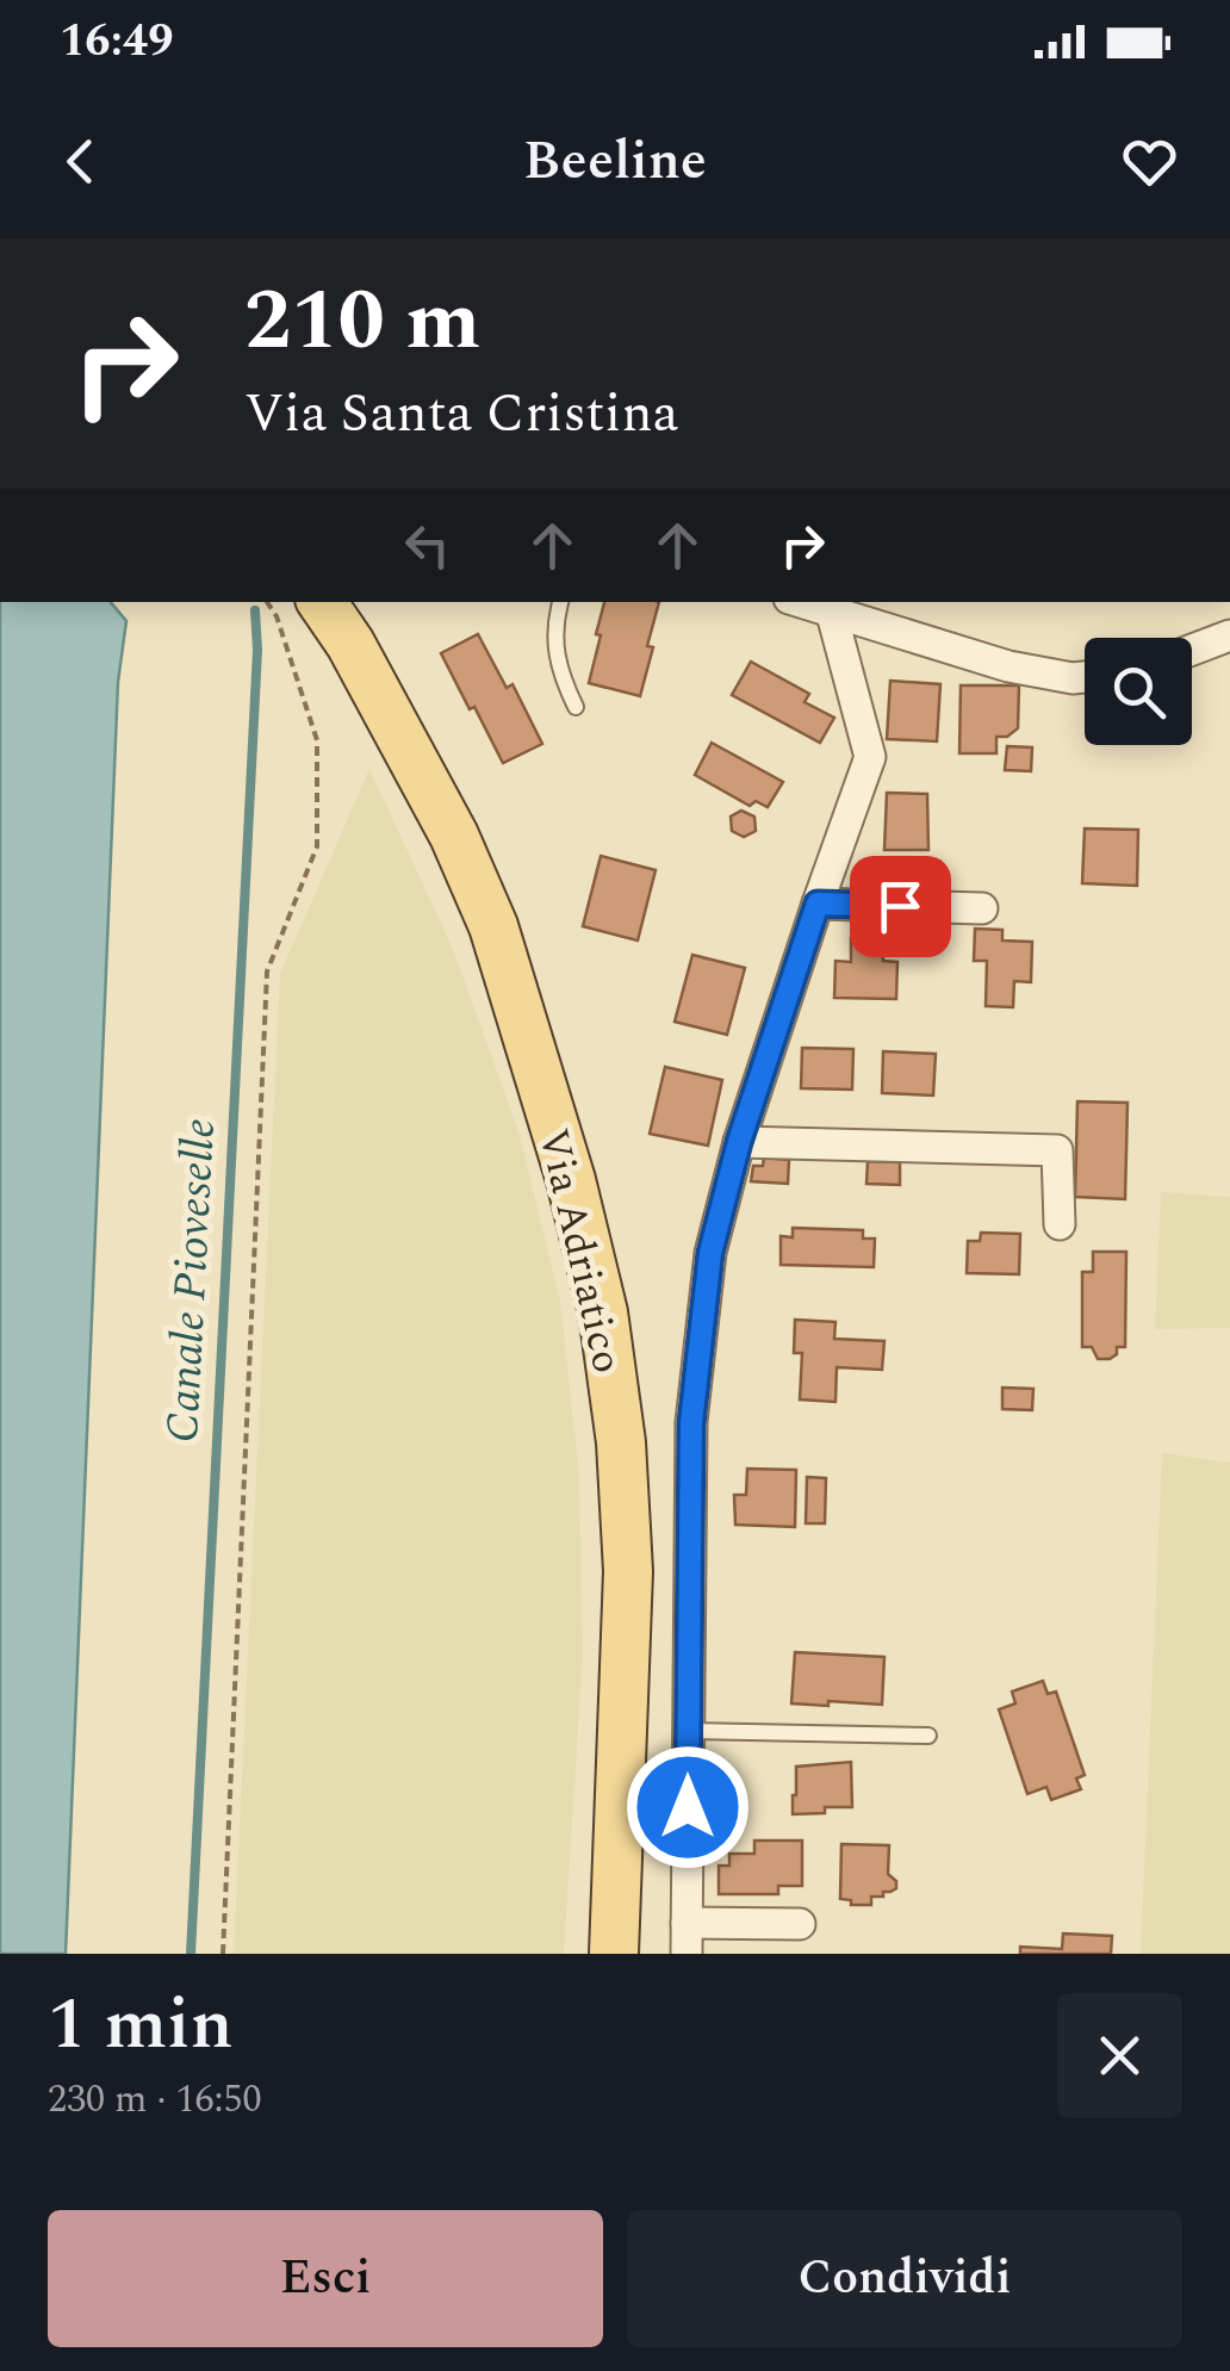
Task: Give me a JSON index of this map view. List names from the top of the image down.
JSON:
{
  "streets": {
    "main road": ["Via Adriatico"]
  },
  "water": ["Canale Pioveselle"],
  "page": {
    "status": "16:49",
    "header": "Beeline",
    "turn": ["210 m", "Via Santa Cristina"],
    "heading": ["1 min", "230 m · 16:50"],
    "buttons": ["Esci", "Condividi"]
  }
}
